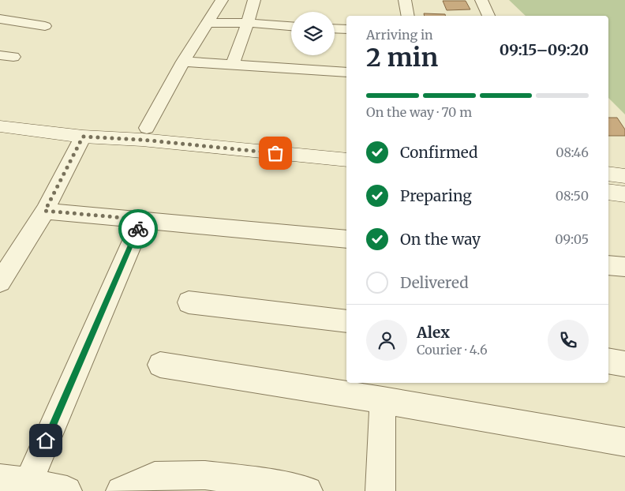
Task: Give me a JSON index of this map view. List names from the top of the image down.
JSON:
{
  "page": {
    "heading": ["2 min", "Arriving in", "09:15–09:20"],
    "panel": ["Alex", "Courier · 4.6"],
    "bar": "On the way · 70 m",
    "list": [
      ["Confirmed", "08:46"],
      ["Preparing", "08:50"],
      ["On the way", "09:05"],
      "Delivered"
    ]
  }
}
